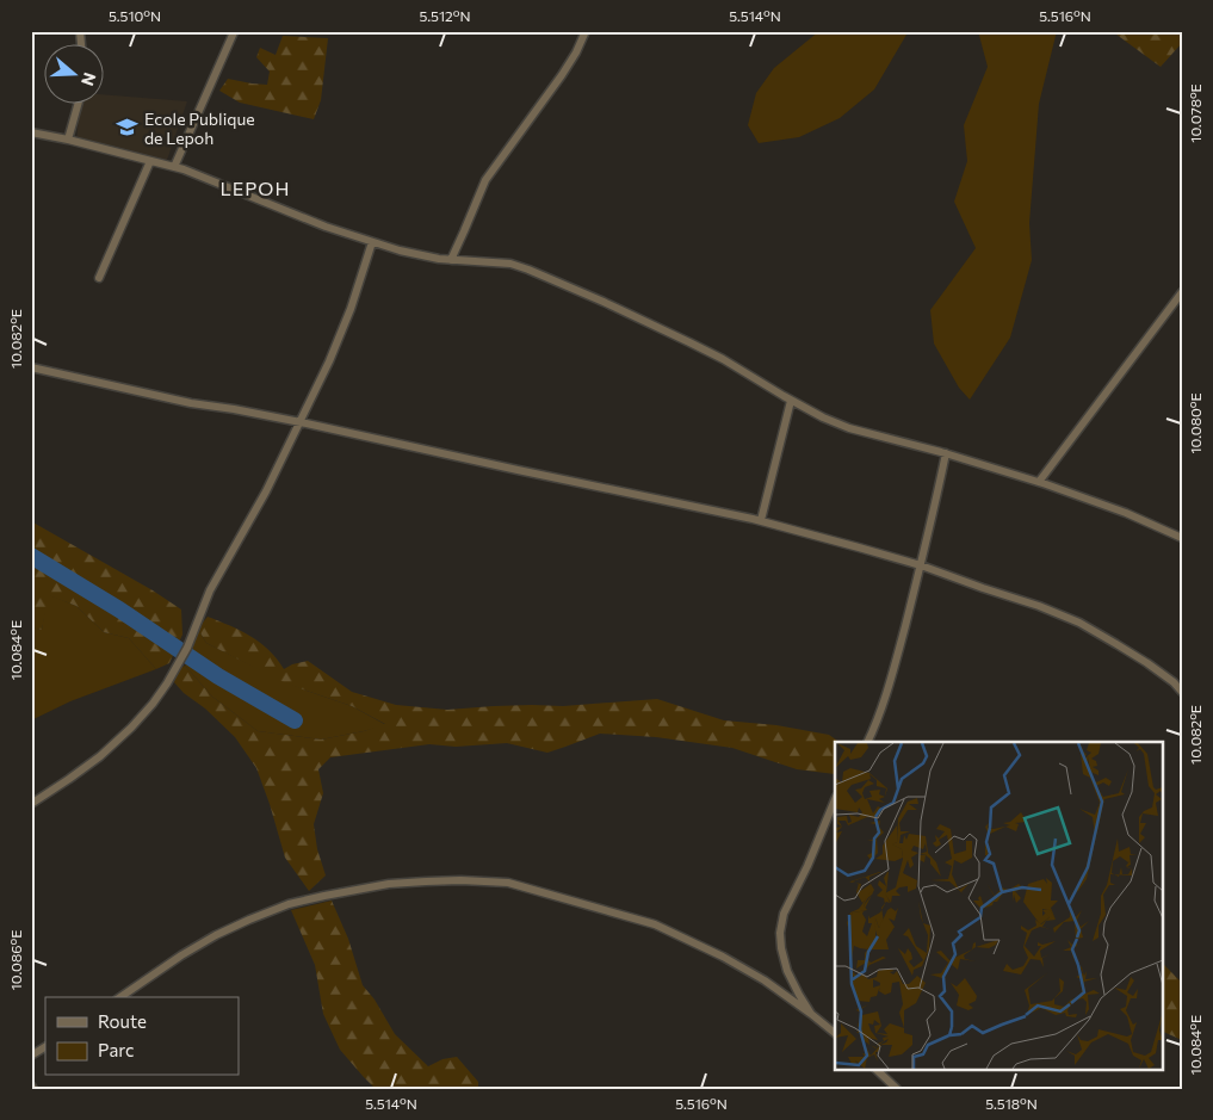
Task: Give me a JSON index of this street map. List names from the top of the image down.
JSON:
{
  "districts": ["LEPOH"],
  "places": {
    "school or university": ["Ecole Publique de Lepoh"]
  },
  "legend": ["Route", "Parc"],
  "north": "right",
  "coordinates": [
    "5.510°N",
    "5.512°N",
    "5.514°N",
    "5.516°N",
    "10.078°E",
    "10.082°E",
    "10.080°E",
    "10.084°E",
    "10.086°E",
    "5.518°N"
  ]
}
